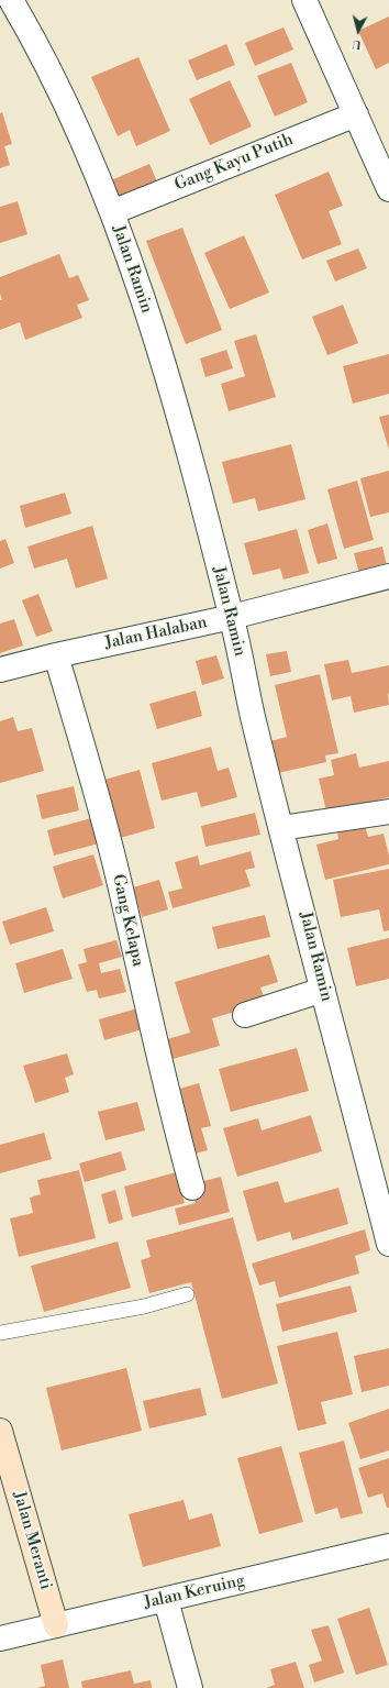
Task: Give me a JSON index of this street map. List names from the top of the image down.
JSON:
{
  "streets": {
    "street": [
      "Gang Kayu Putih",
      "Jalan Ramin",
      "Jalan Halaban",
      "Gang Kelapa",
      "Jalan Meranti",
      "Jalan Keruing"
    ]
  },
  "crossings": [
    ["Gang Kayu Putih", "Jalan Ramin"],
    ["Jalan Ramin", "Jalan Halaban"],
    ["Jalan Halaban", "Gang Kelapa"],
    ["Jalan Meranti", "Jalan Keruing"]
  ],
  "north": "bottom"
}
